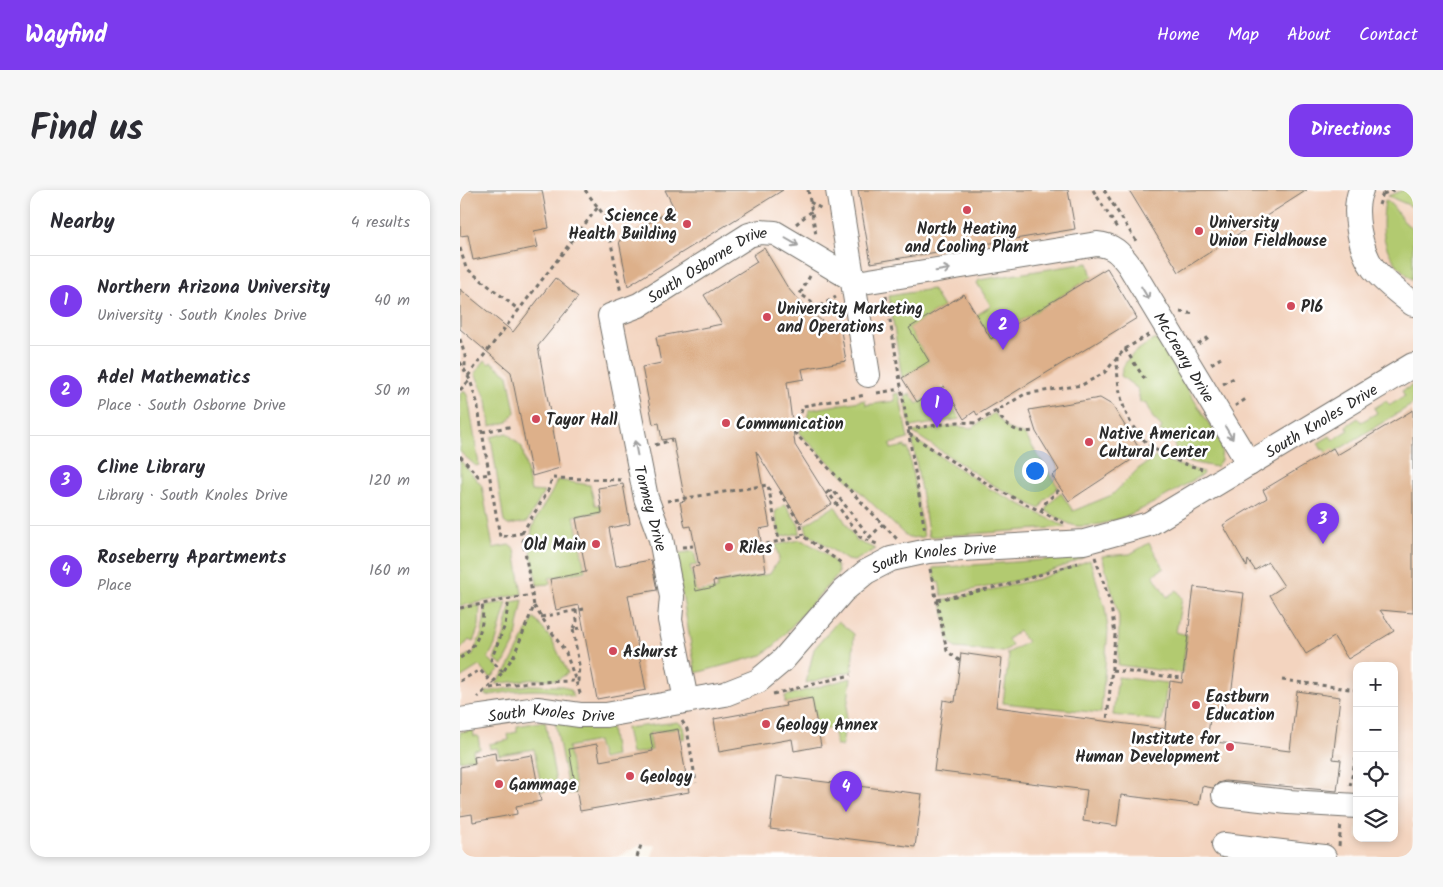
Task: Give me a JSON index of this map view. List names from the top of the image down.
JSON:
{
  "streets": {
    "street": [
      "South Osborne Drive",
      "McCreary Drive",
      "South Knoles Drive",
      "Tormey Drive"
    ]
  },
  "crossings": [
    ["South Osborne Drive", "McCreary Drive"],
    ["South Osborne Drive", "Tormey Drive"],
    ["McCreary Drive", "South Knoles Drive"],
    ["South Knoles Drive", "Tormey Drive"]
  ],
  "one_way": ["South Osborne Drive", "McCreary Drive", "Tormey Drive"],
  "places": [
    "North Heating and Cooling Plant",
    "Science & Health Building",
    "University Union Fieldhouse",
    "P16",
    "University Marketing and Operations",
    "Tayor Hall",
    "Communication",
    "Native American Cultural Center",
    "Old Main",
    "Riles",
    "Ashurst",
    "Eastburn Education",
    "Geology Annex",
    "Institute for Human Development",
    "Geology",
    "Gammage"
  ],
  "page": {
    "header": "Wayfind",
    "nav": [
      "Home",
      "Map",
      "About",
      "Contact"
    ],
    "title": "Find us",
    "buttons": "Directions",
    "heading": ["Nearby", "4 results"],
    "list": [
      {
        "mark": "1",
        "name": "Northern Arizona University",
        "note": "University · South Knoles Drive",
        "value": "40 m"
      },
      {
        "mark": "2",
        "name": "Adel Mathematics",
        "note": "Place · South Osborne Drive",
        "value": "50 m"
      },
      {
        "mark": "3",
        "name": "Cline Library",
        "note": "Library · South Knoles Drive",
        "value": "120 m"
      },
      {
        "mark": "4",
        "name": "Roseberry Apartments",
        "note": "Place",
        "value": "160 m"
      }
    ],
    "pins": [
      "2",
      "1",
      "3",
      "4"
    ],
    "map_buttons": ["+", "−"]
  }
}
